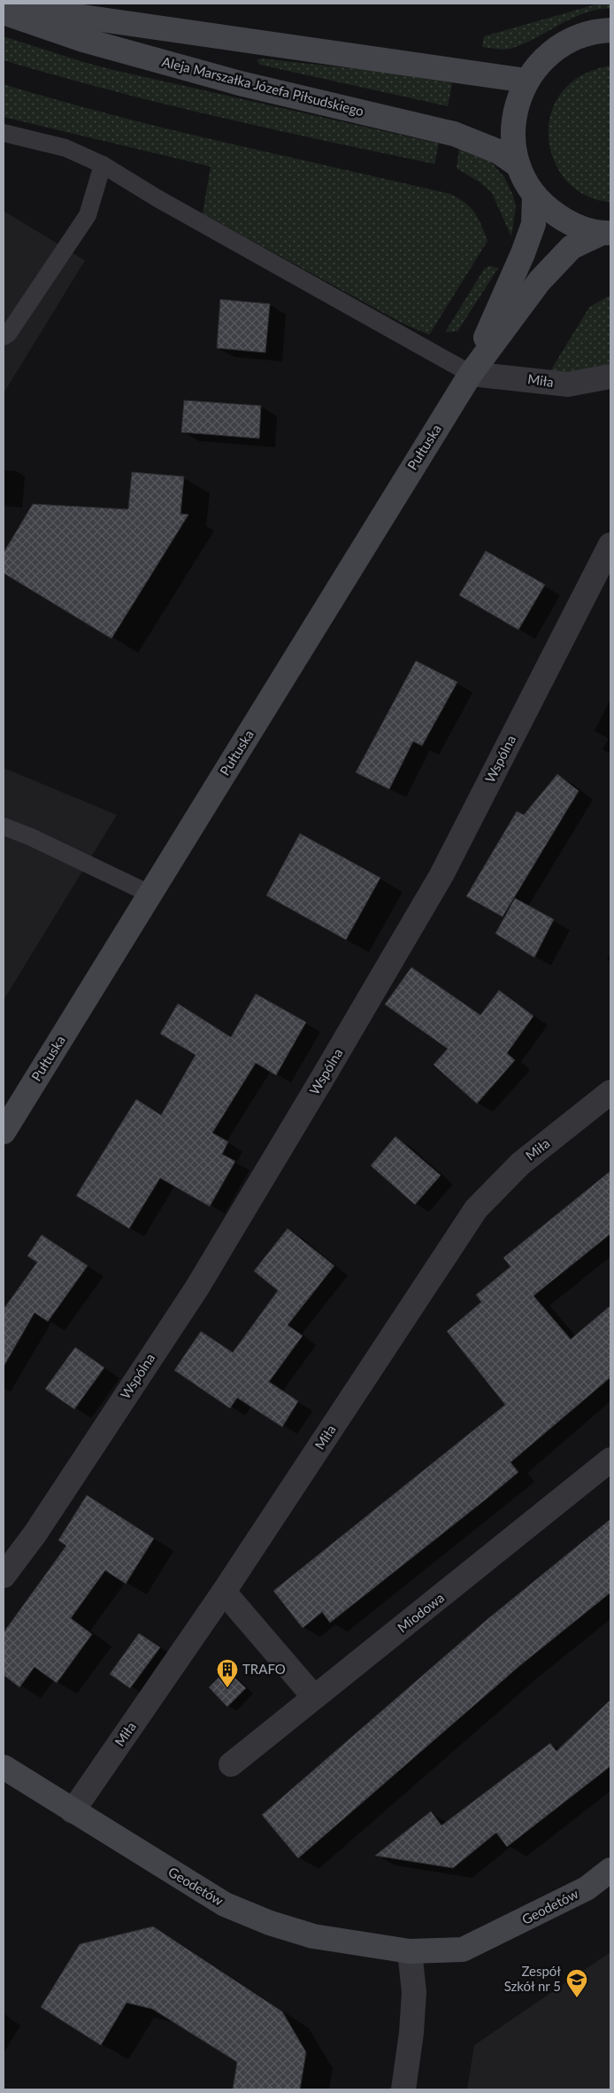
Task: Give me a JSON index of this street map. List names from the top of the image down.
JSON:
{
  "streets": {
    "main road": ["Aleja Marszałka Józefa Piłsudskiego", "Pułtuska", "Geodetów"],
    "street": ["Miła", "Wspólna", "Miodowa"]
  },
  "crossings": [
    ["Miła", "Pułtuska"],
    ["Miła", "Geodetów"]
  ],
  "places": {
    "building": ["TRAFO"],
    "school or university": ["Zespół Szkół nr 5"]
  }
}
